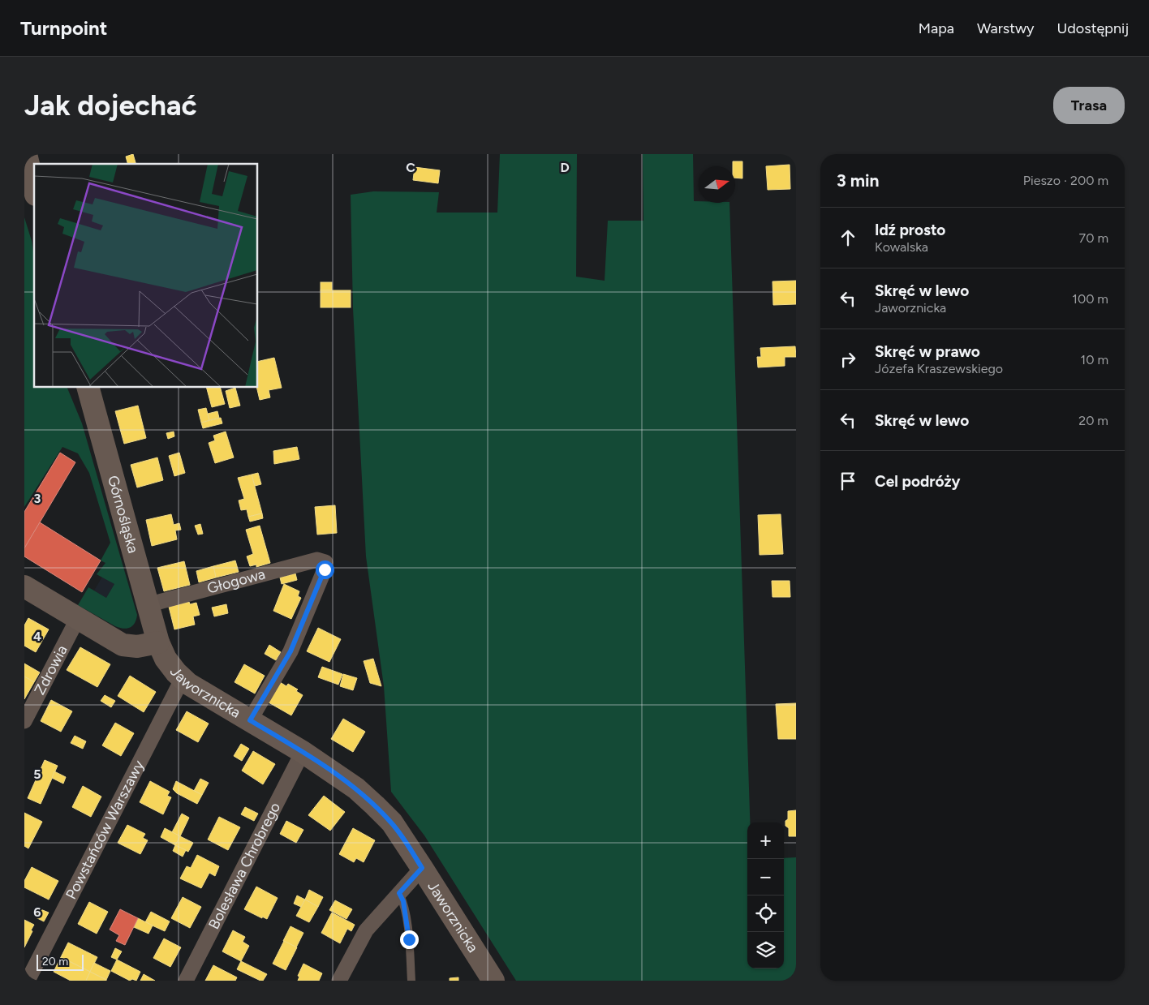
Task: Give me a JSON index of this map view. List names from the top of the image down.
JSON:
{
  "streets": {
    "street": [
      "Górnośląska",
      "Głogowa",
      "Zdrowia",
      "Jaworznicka",
      "Powstańców Warszawy",
      "Bolesława Chrobrego"
    ]
  },
  "crossings": [
    ["Górnośląska", "Głogowa"],
    ["Górnośląska", "Jaworznicka"],
    ["Głogowa", "Jaworznicka"],
    ["Jaworznicka", "Powstańców Warszawy"],
    ["Jaworznicka", "Bolesława Chrobrego"]
  ],
  "scale_bar": "20 m",
  "north": "right",
  "page": {
    "header": "Turnpoint",
    "nav": ["Mapa", "Warstwy", "Udostępnij"],
    "buttons": "Trasa",
    "title": "Jak dojechać",
    "heading": ["3 min", "Pieszo · 200 m"],
    "list": [
      ["Idź prosto", "Kowalska", "70 m"],
      ["Skręć w lewo", "Jaworznicka", "100 m"],
      ["Skręć w prawo", "Józefa Kraszewskiego", "10 m"],
      ["Skręć w lewo", "20 m"],
      "Cel podróży"
    ],
    "map_buttons": ["+", "−"],
    "scale": "20 m"
  },
  "grid": {
    "columns": ["C", "D"],
    "rows": [
      "3",
      "4",
      "5",
      "6"
    ]
  }
}
